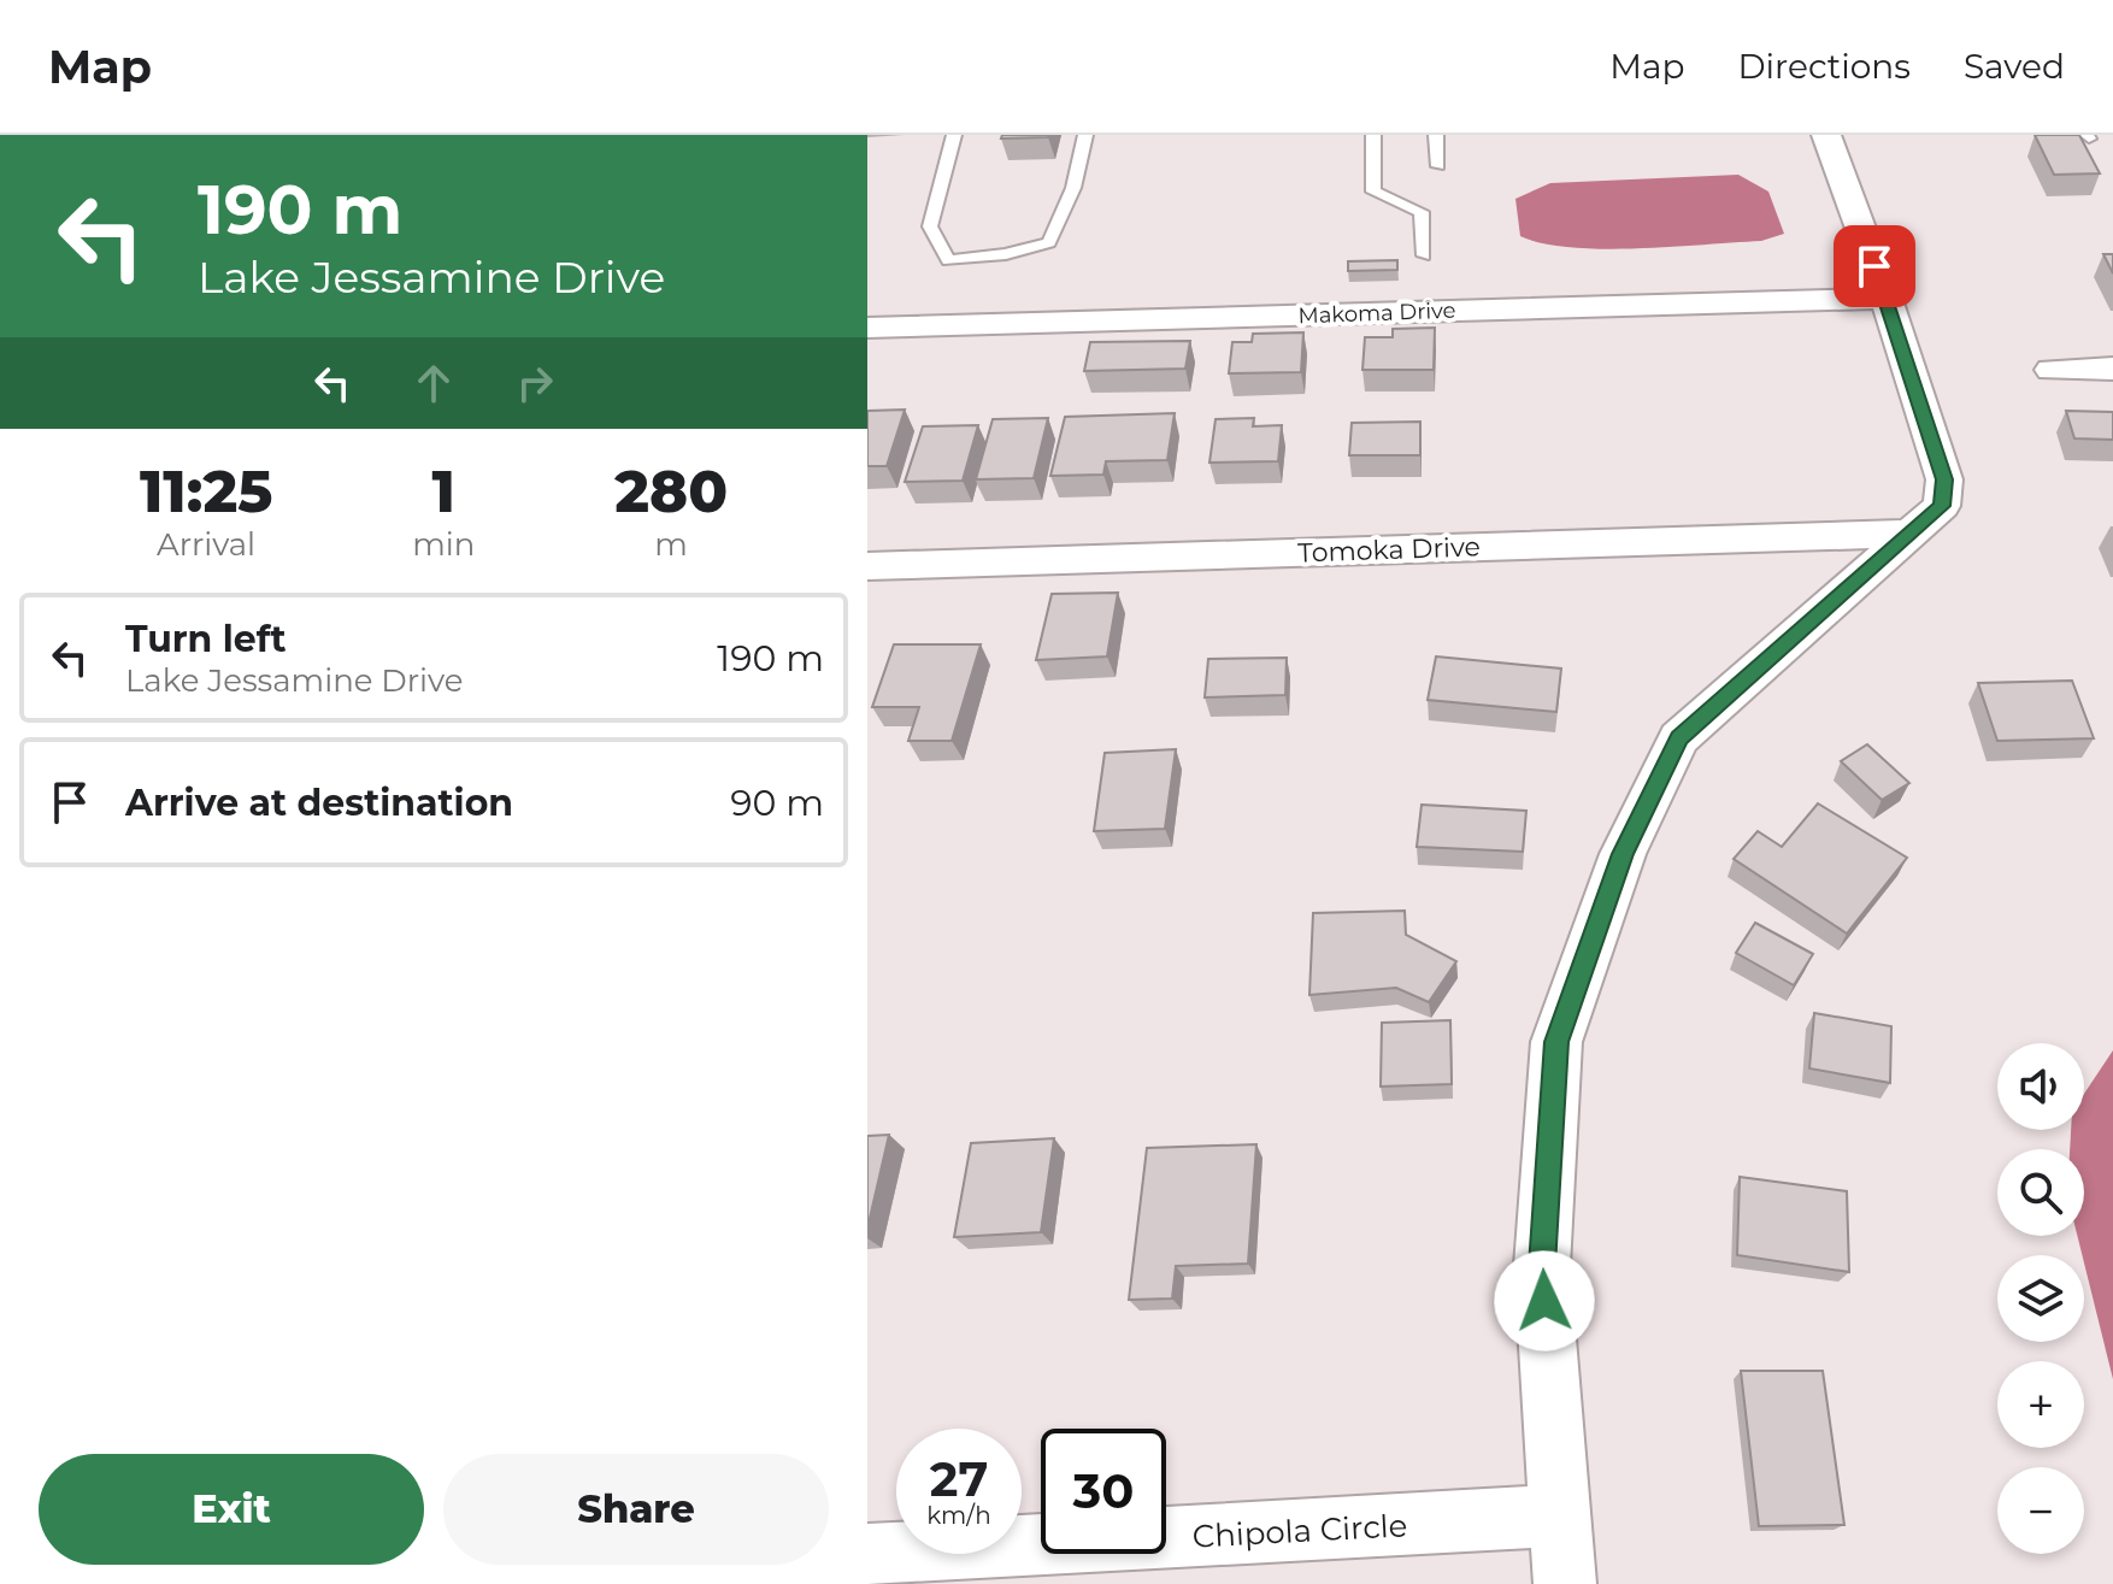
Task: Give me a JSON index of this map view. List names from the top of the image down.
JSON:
{
  "streets": {
    "street": ["Makoma Drive", "Tomoka Drive", "Chipola Circle"]
  },
  "page": {
    "header": "Map",
    "nav": ["Map", "Directions", "Saved"],
    "turn": ["190 m", "Lake Jessamine Drive"],
    "eta": [
      "11:25",
      "Arrival",
      "1",
      "min",
      "280",
      "m"
    ],
    "list": [
      {
        "name": "Turn left",
        "note": "Lake Jessamine Drive",
        "value": "190 m"
      },
      {
        "name": "Arrive at destination",
        "value": "90 m"
      }
    ],
    "map_buttons": ["+", "−"],
    "speed": "27 km/h",
    "limit": "30",
    "buttons": ["Exit", "Share"]
  }
}
